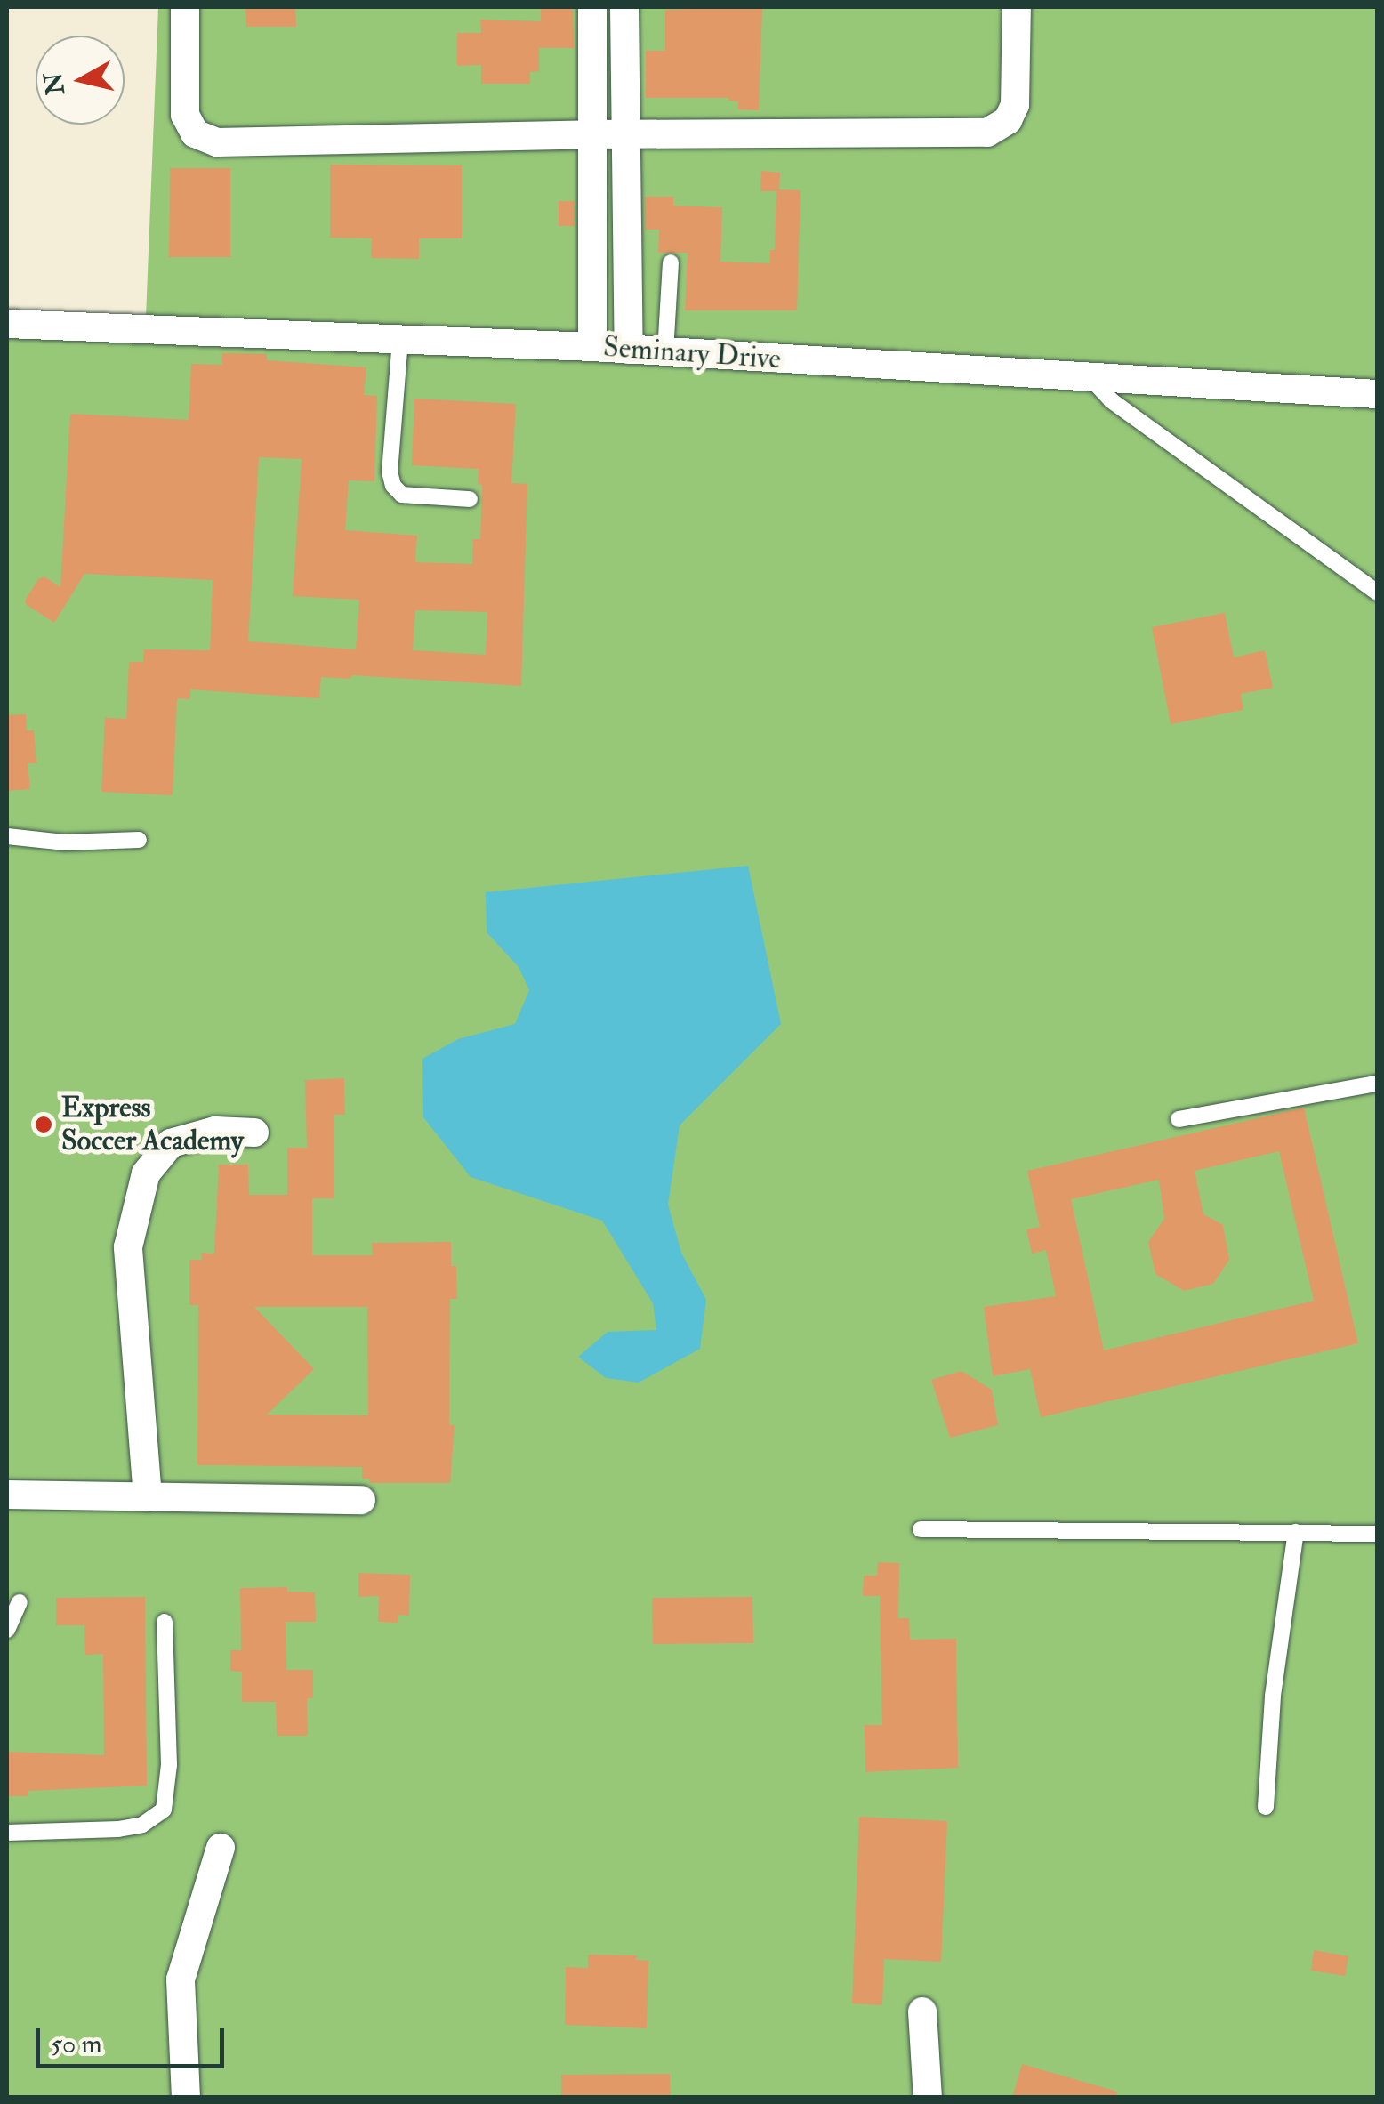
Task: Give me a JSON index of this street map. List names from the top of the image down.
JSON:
{
  "streets": {
    "street": ["Seminary Drive"]
  },
  "places": ["Express Soccer Academy"],
  "scale_bar": "50 m",
  "north": "left"
}
